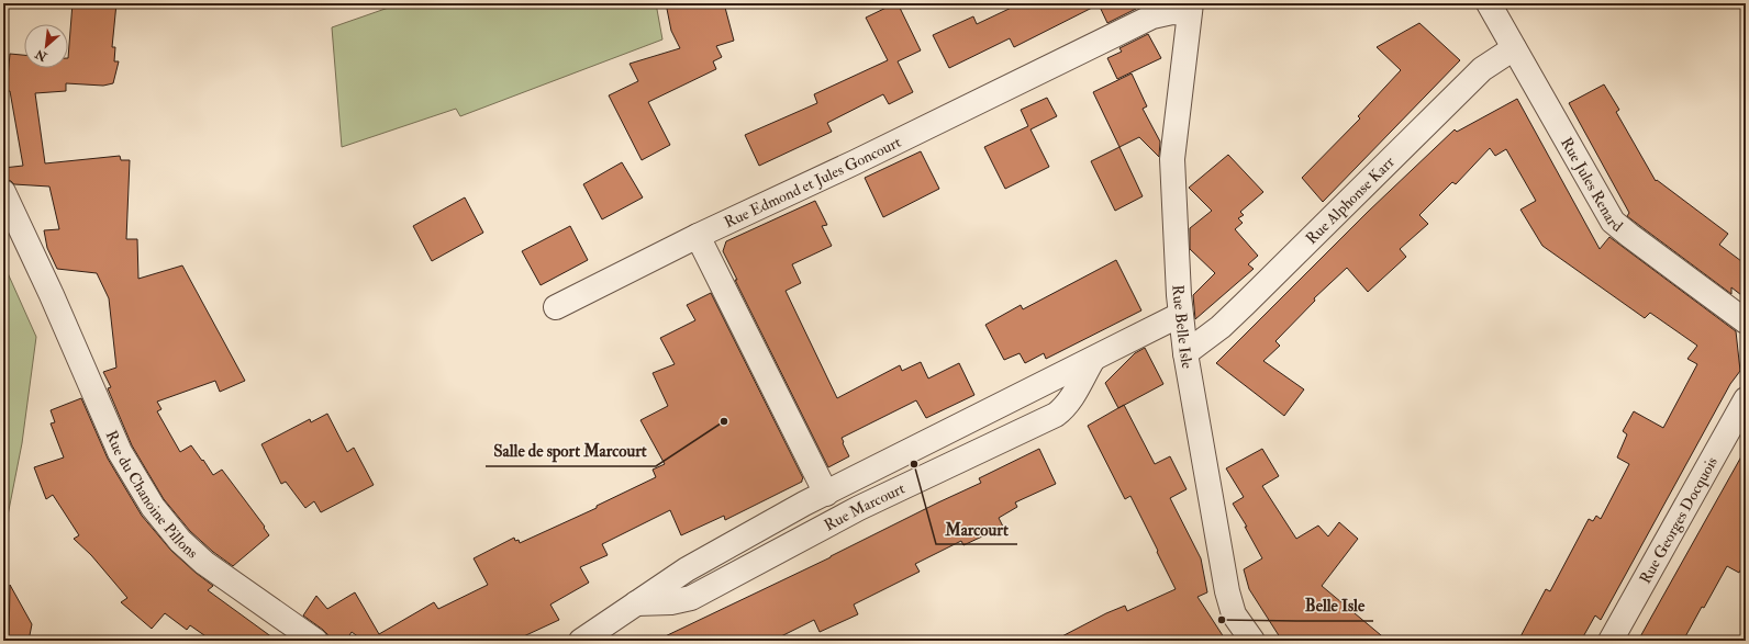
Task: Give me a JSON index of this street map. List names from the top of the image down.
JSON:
{
  "streets": {
    "street": [
      "Rue Edmond et Jules Goncourt",
      "Rue Jules Renard",
      "Rue Alphonse Karr",
      "Rue Belle Isle",
      "Rue du Chanoine Pillons",
      "Rue Marcourt",
      "Rue Georges Docquois"
    ]
  },
  "crossings": [
    ["Rue Edmond et Jules Goncourt", "Rue Belle Isle"],
    ["Rue Jules Renard", "Rue Alphonse Karr"],
    ["Rue Alphonse Karr", "Rue Belle Isle"],
    ["Rue Belle Isle", "Rue Marcourt"]
  ],
  "places": ["Salle de sport Marcourt", "Marcourt", "Belle Isle"],
  "north": "bottom left"
}
